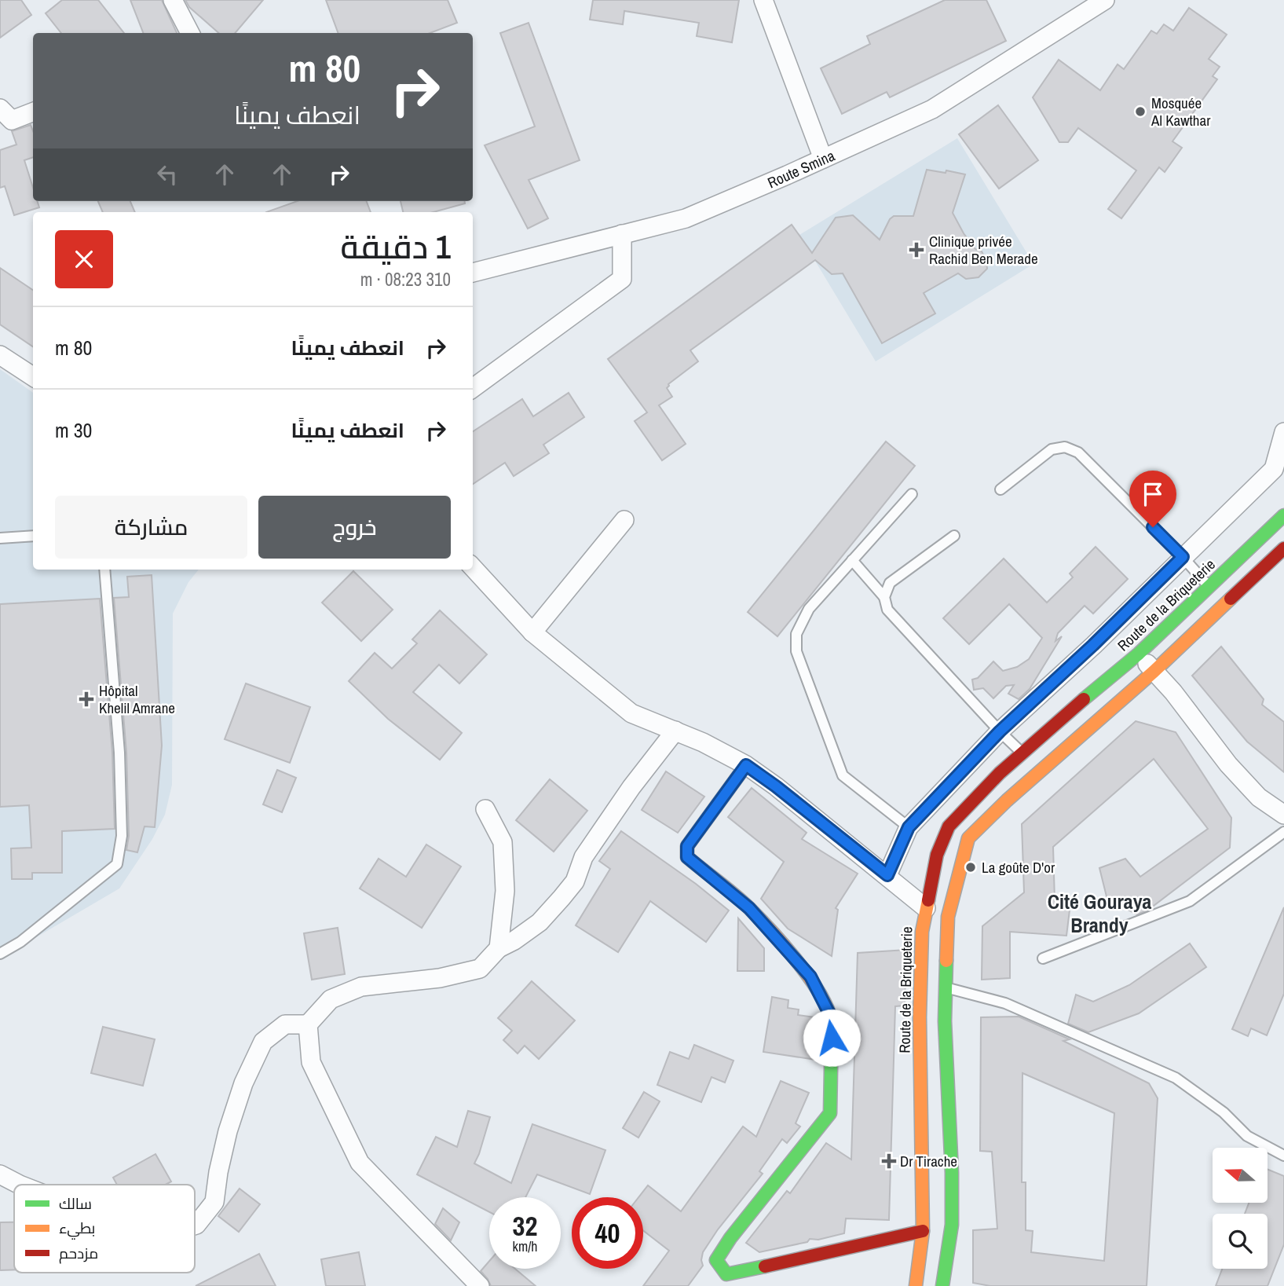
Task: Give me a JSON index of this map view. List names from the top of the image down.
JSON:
{
  "streets": {
    "street": ["Route Smina", "Route de la Briqueterie"]
  },
  "districts": ["Cité Gouraya Brandy"],
  "places": {
    "other": ["Mosquée Al Kawthar", "La goûte D'or"],
    "health": ["Clinique privée Rachid Ben Merade", "Hôpital Khelil Amrane", "Dr Tirache"]
  },
  "legend": ["سالك", "بطيء", "مزدحم"],
  "north": "left",
  "page": {
    "turn": ["80 m", "انعطف يمينًا"],
    "heading": ["1 دقيقة", "310 m · 08:23"],
    "list": [
      {
        "name": "انعطف يمينًا",
        "value": "80 m"
      },
      {
        "name": "انعطف يمينًا",
        "value": "30 m"
      }
    ],
    "buttons": ["خروج", "مشاركة"],
    "speed": "32 km/h",
    "limit": "40"
  }
}
